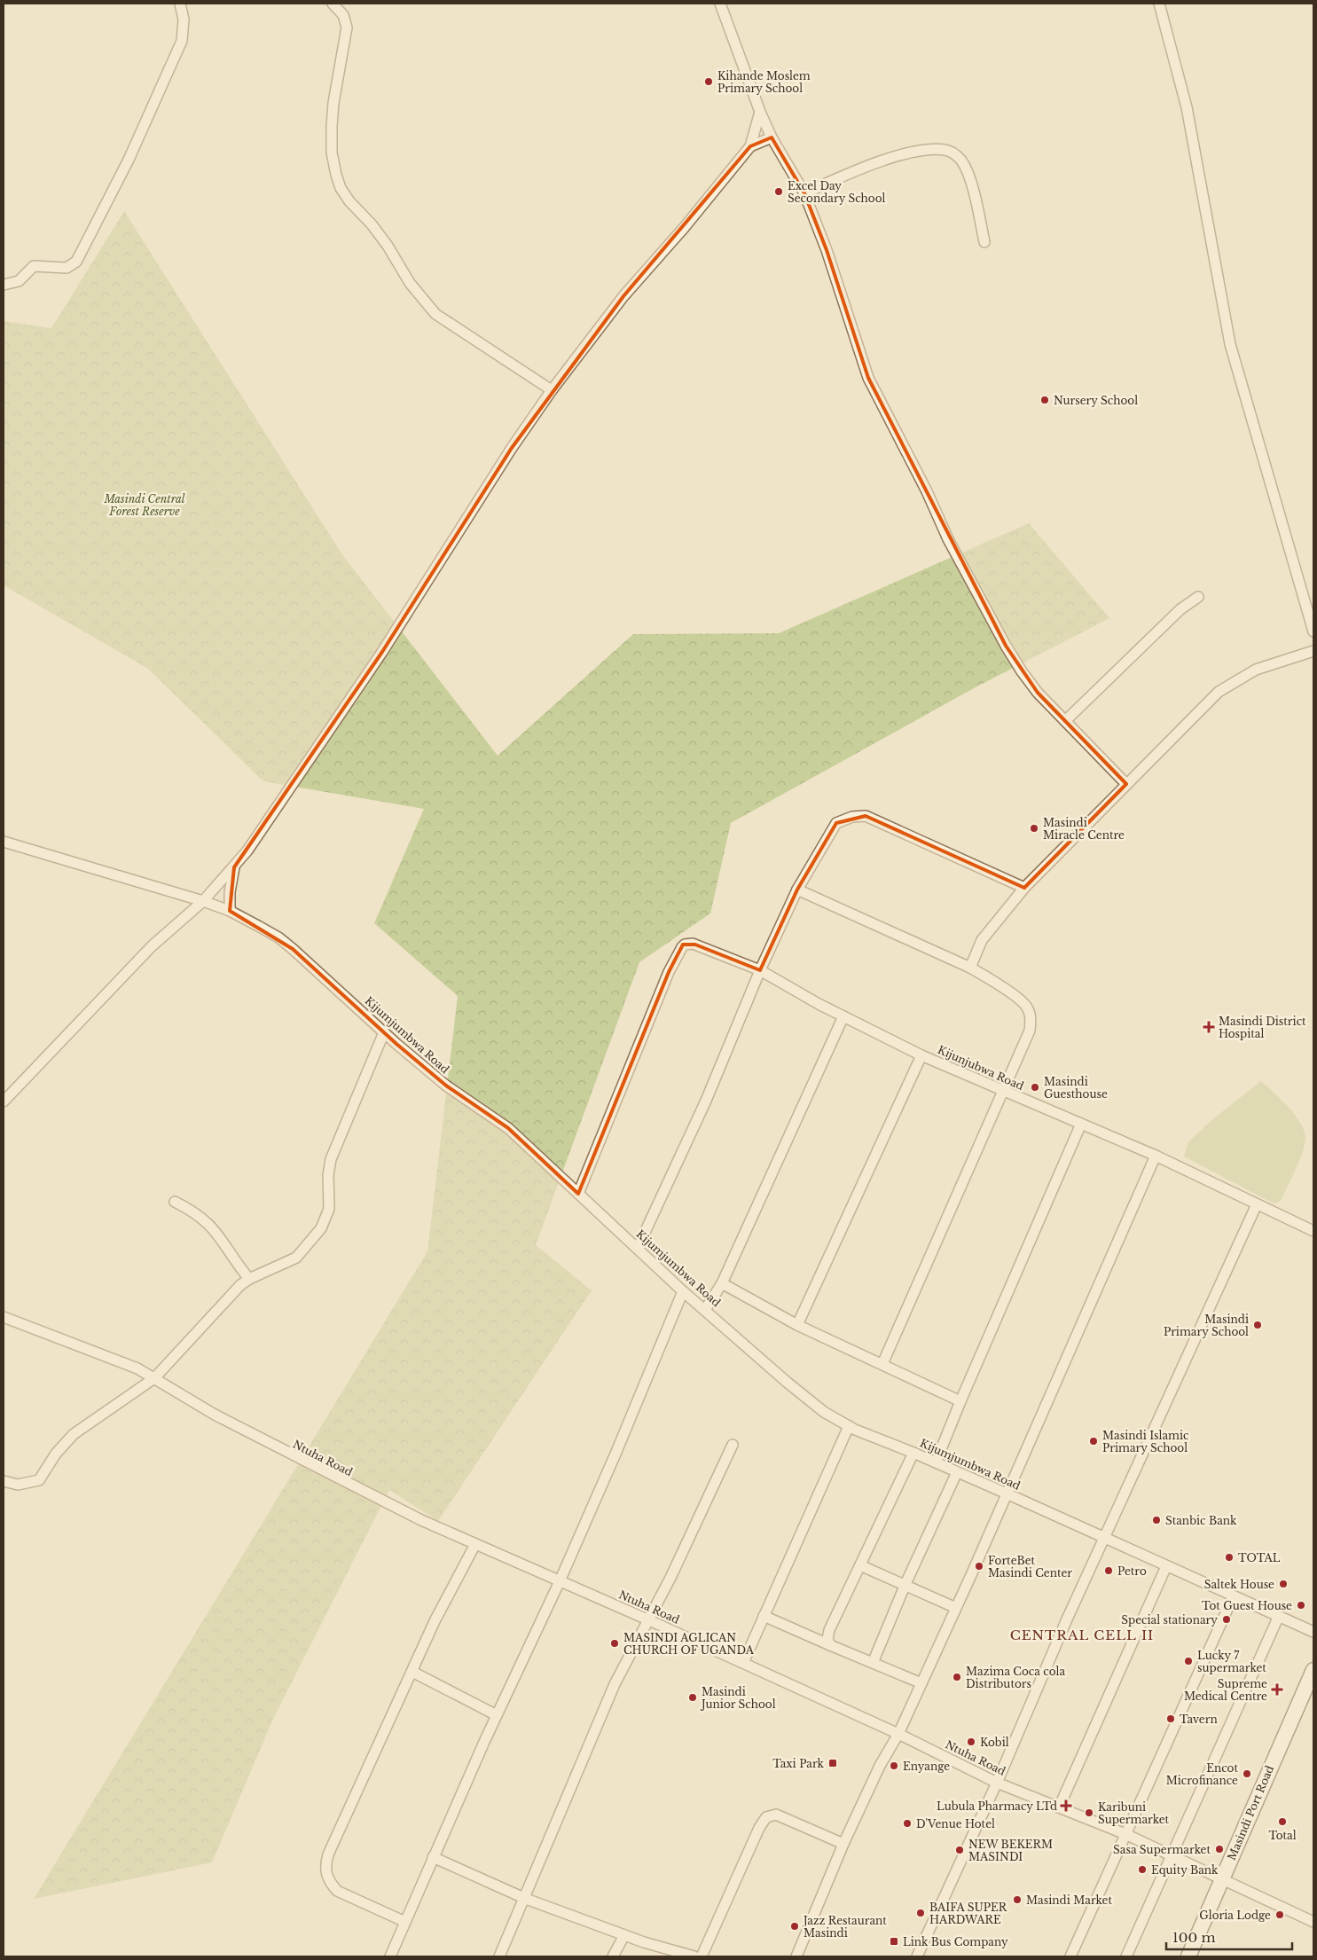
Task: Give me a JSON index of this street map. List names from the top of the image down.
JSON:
{
  "streets": {
    "main road": ["Masindi Port Road"],
    "street": ["Kijumjumbwa Road", "Kijunjubwa Road", "Ntuha Road"]
  },
  "crossings": [
    ["Kijumjumbwa Road", "Kijunjubwa Road"],
    ["Ntuha Road", "Masindi Port Road"]
  ],
  "districts": ["CENTRAL CELL II"],
  "parks": ["Masindi Central Forest Reserve"],
  "places": {
    "other": [
      "Kihande Moslem Primary School",
      "Excel Day Secondary School",
      "Nursery School",
      "Masindi Miracle Centre",
      "Masindi Guesthouse",
      "Masindi Primary School",
      "Masindi Islamic Primary School",
      "Stanbic Bank",
      "TOTAL",
      "ForteBet Masindi Center",
      "Petro",
      "Saltek House",
      "Tot Guest House",
      "Special stationary",
      "MASINDI AGLICAN CHURCH OF UGANDA",
      "Lucky 7 supermarket",
      "Mazima Coca cola Distributors",
      "Masindi Junior School",
      "Tavern",
      "Kobil",
      "Enyange",
      "Encot Microfinance",
      "Karibuni Supermarket",
      "Total",
      "D'Venue Hotel",
      "Sasa Supermarket",
      "NEW BEKERM MASINDI",
      "Equity Bank",
      "Masindi Market",
      "BAIFA SUPER HARDWARE",
      "Gloria Lodge",
      "Jazz Restaurant Masindi"
    ],
    "health": ["Masindi District Hospital", "Supreme Medical Centre", "Lubula Pharmacy LTd"],
    "transit": ["Taxi Park", "Link Bus Company"]
  },
  "scale_bar": "100 m"
}
